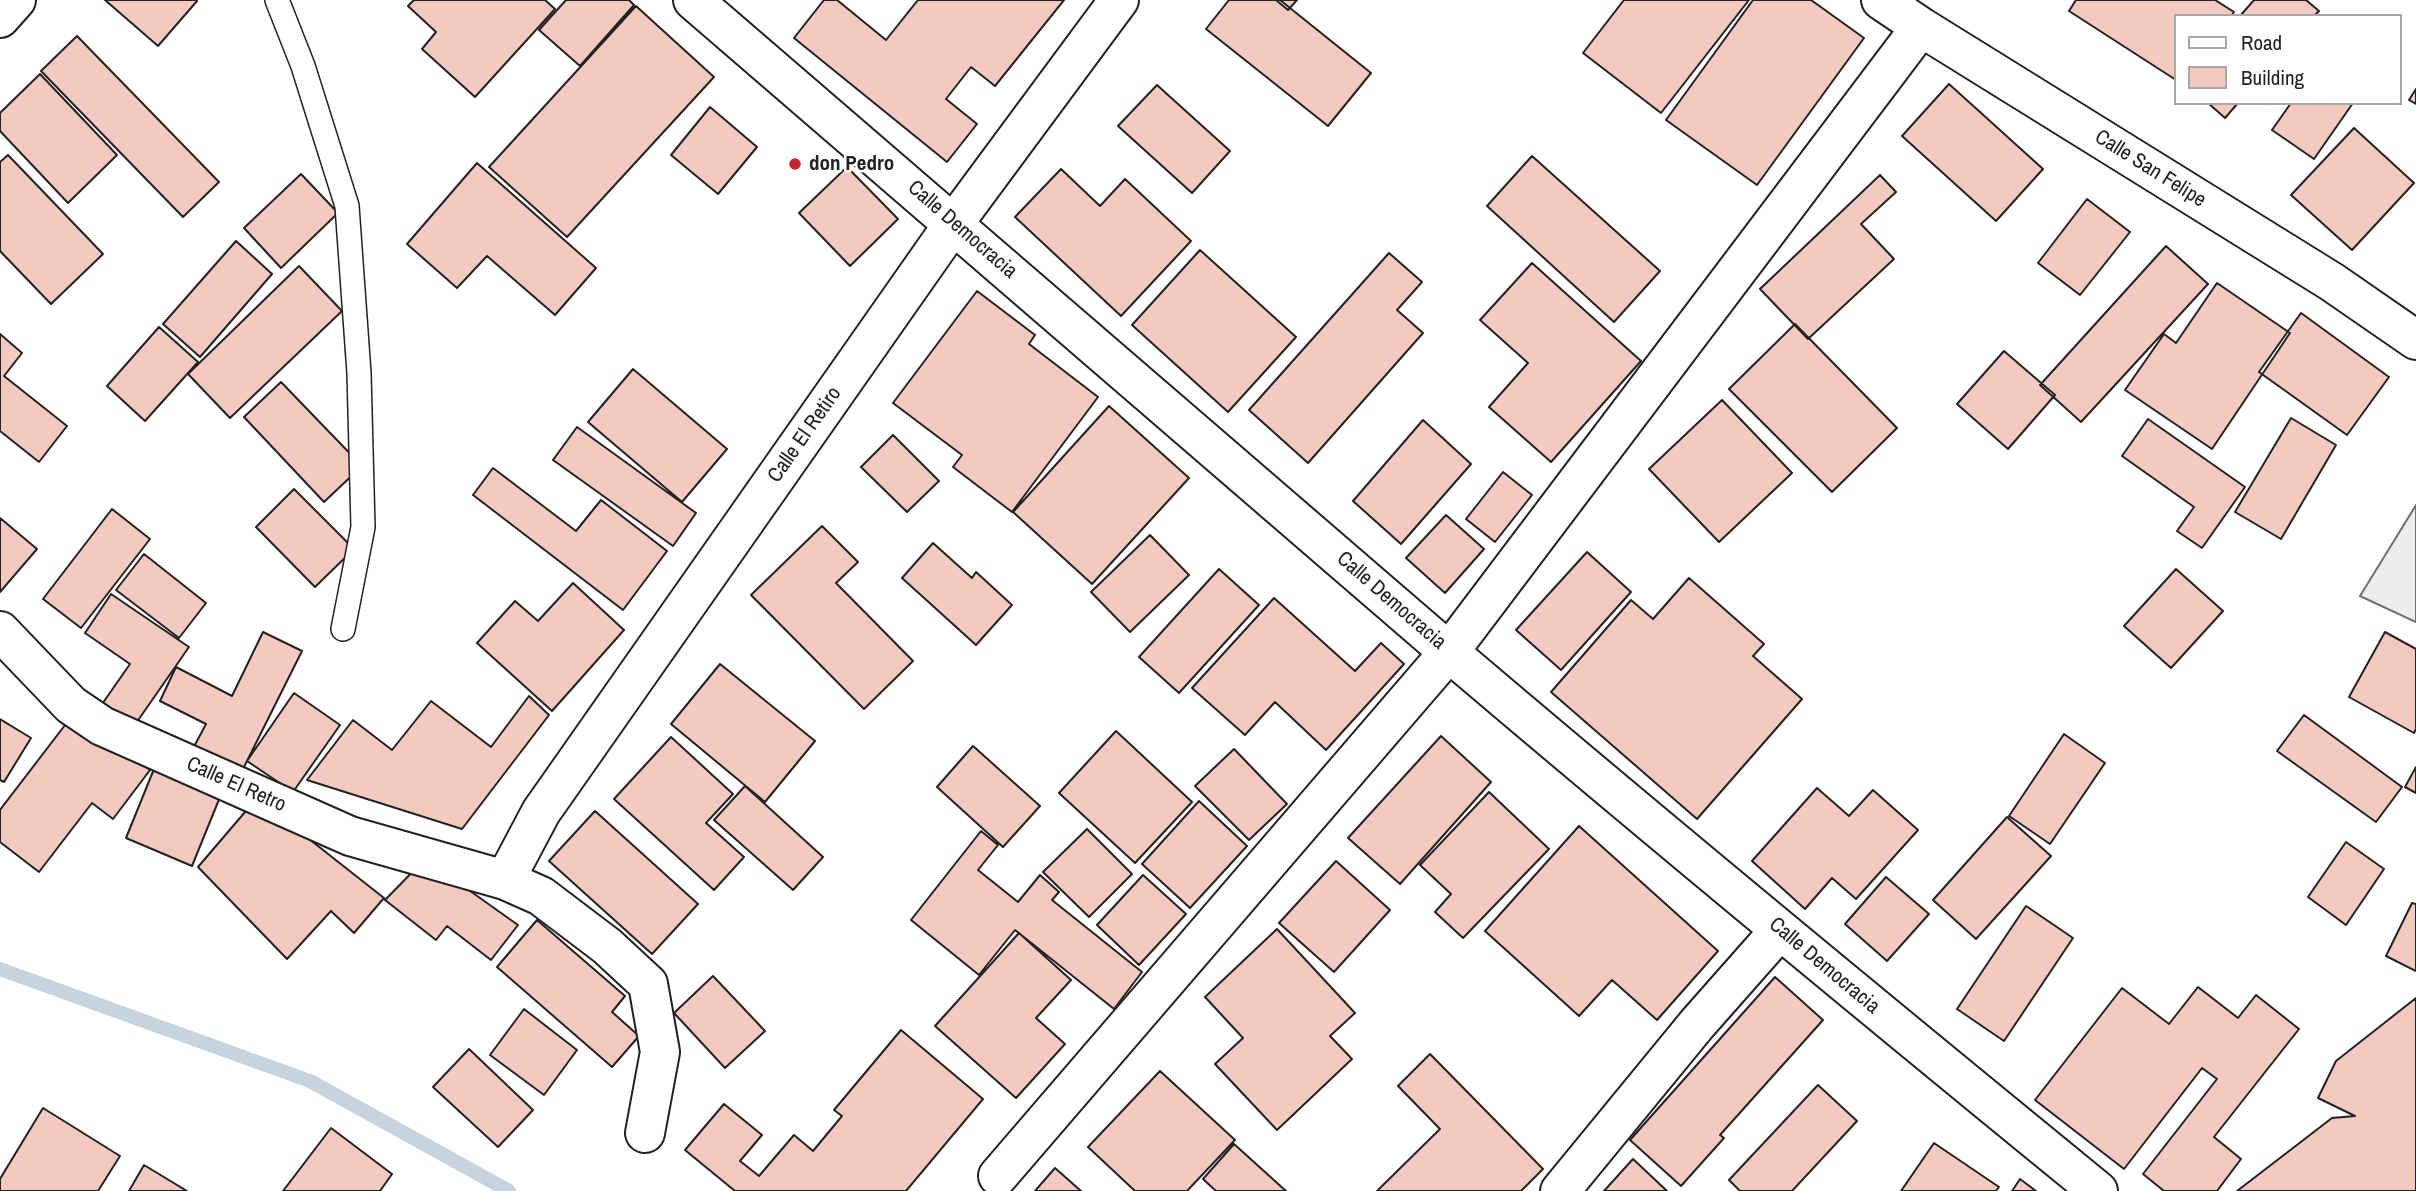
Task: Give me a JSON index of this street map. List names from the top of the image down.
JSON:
{
  "streets": {
    "street": [
      "Calle San Felipe",
      "Calle Democracia",
      "Calle El Retiro",
      "Calle El Retro"
    ]
  },
  "crossings": [
    ["Calle Democracia", "Calle El Retiro"],
    ["Calle El Retiro", "Calle El Retro"]
  ],
  "places": ["don Pedro"],
  "legend": ["Road", "Building"]
}
